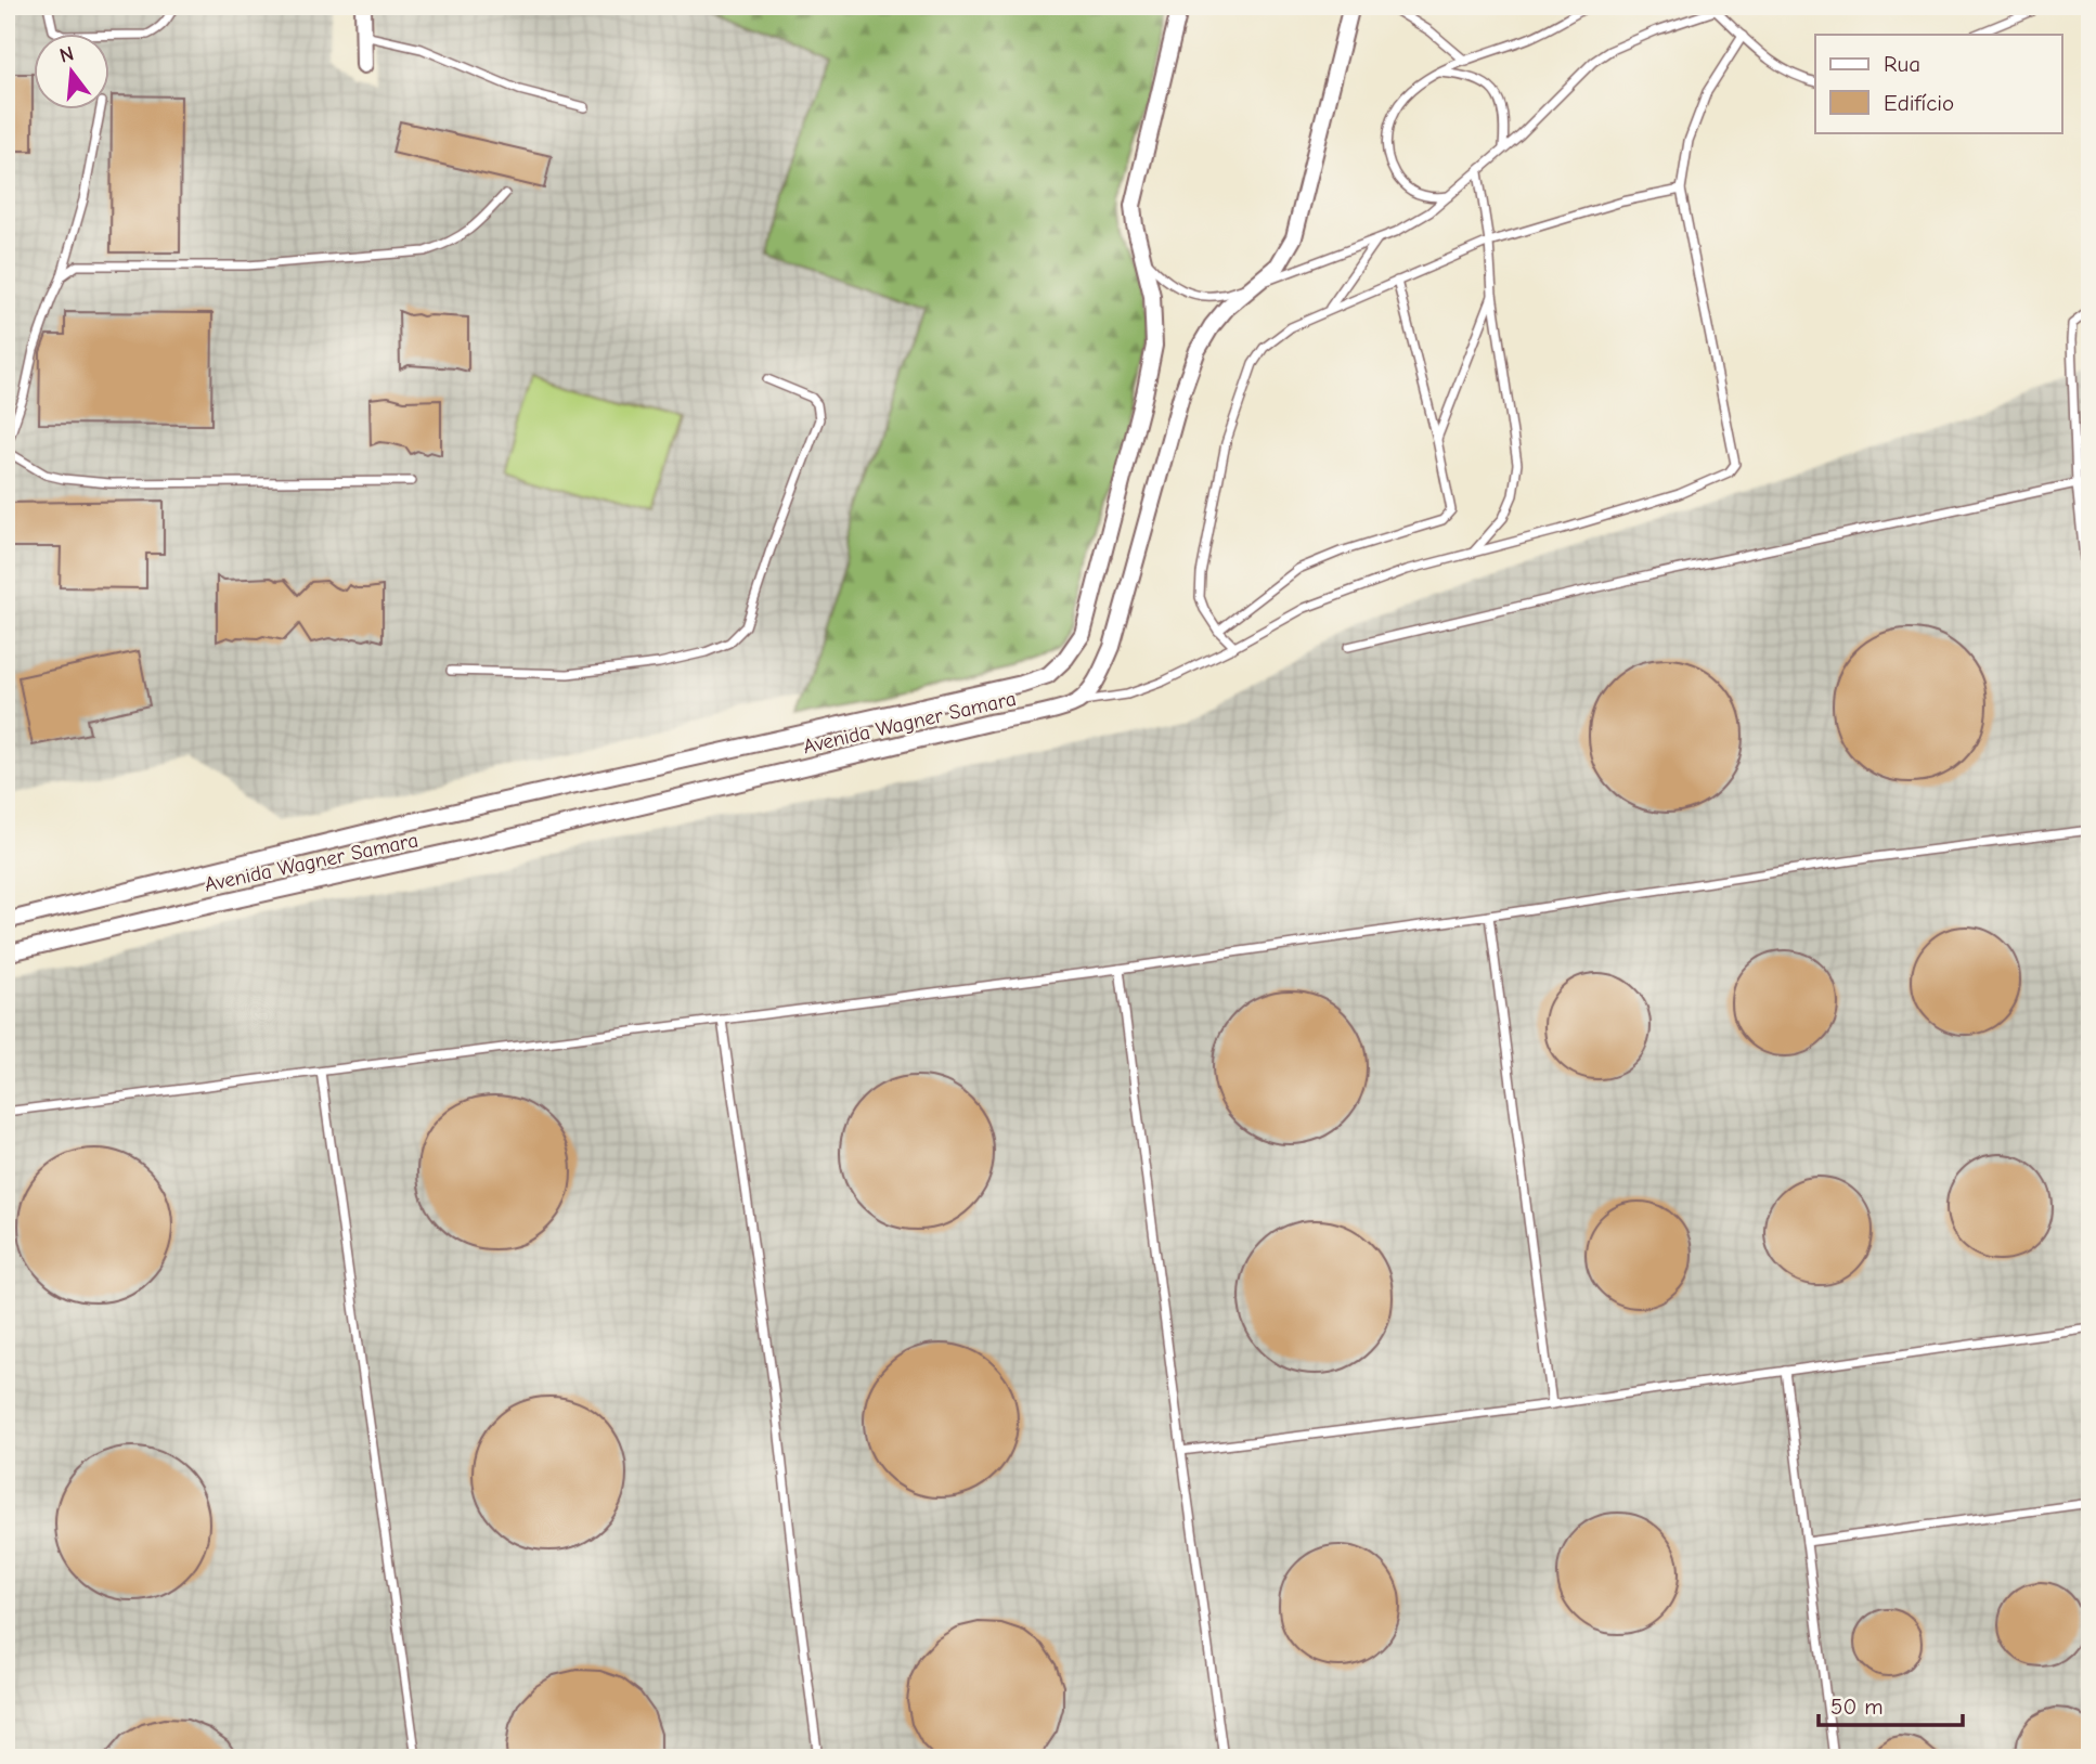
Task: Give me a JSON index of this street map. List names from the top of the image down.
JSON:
{
  "streets": {
    "street": ["Avenida Wagner Samara"]
  },
  "legend": ["Rua", "Edifício"],
  "scale_bar": "50 m",
  "north": "top"
}
